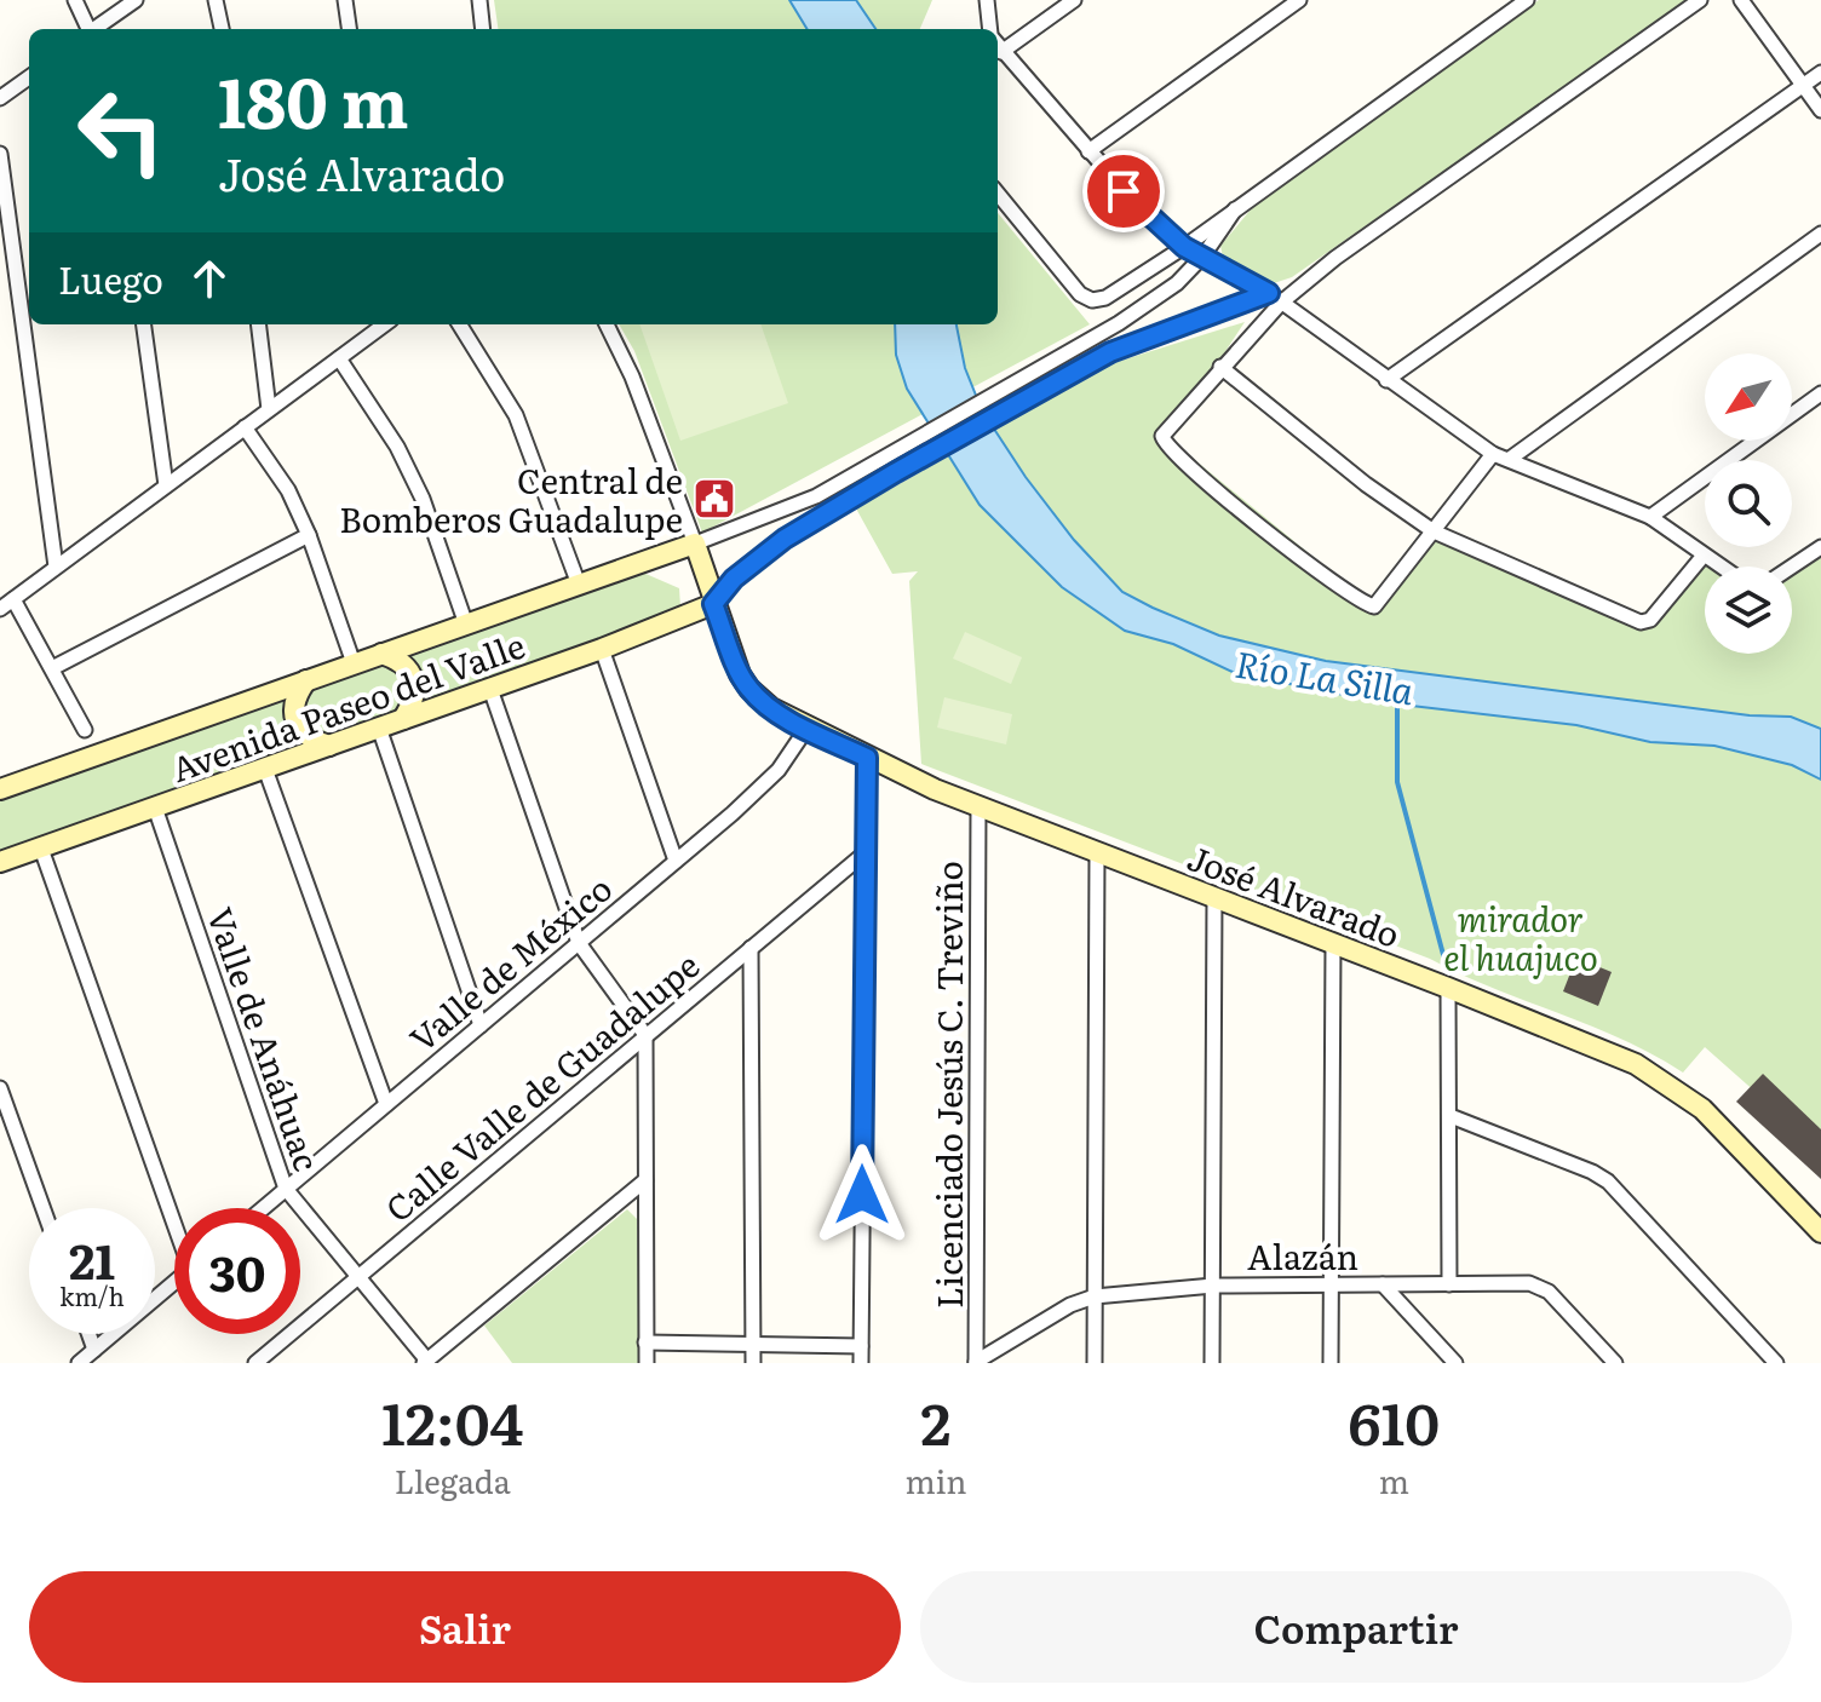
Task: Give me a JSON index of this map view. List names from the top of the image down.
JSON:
{
  "streets": {
    "street": [
      "Avenida Paseo del Valle",
      "José Alvarado",
      "Valle de México",
      "Valle de Anáhuac",
      "Licenciado Jesús C. Treviño",
      "Calle Valle de Guadalupe",
      "Alazán"
    ]
  },
  "crossings": [
    ["Avenida Paseo del Valle", "José Alvarado"],
    ["Avenida Paseo del Valle", "Valle de Anáhuac"],
    ["José Alvarado", "Valle de México"],
    ["José Alvarado", "Licenciado Jesús C. Treviño"],
    ["Valle de México", "Valle de Anáhuac"],
    ["Valle de Anáhuac", "Calle Valle de Guadalupe"],
    ["Licenciado Jesús C. Treviño", "Alazán"]
  ],
  "water": ["Río La Silla"],
  "parks": ["mirador el huajuco"],
  "places": {
    "public building": ["Central de Bomberos Guadalupe"]
  },
  "north": "bottom left",
  "page": {
    "turn": ["180 m", "José Alvarado"],
    "then": "Luego",
    "speed": "21 km/h",
    "limit": "30",
    "eta": [
      "12:04",
      "Llegada",
      "2",
      "min",
      "610",
      "m"
    ],
    "buttons": ["Salir", "Compartir"]
  }
}
